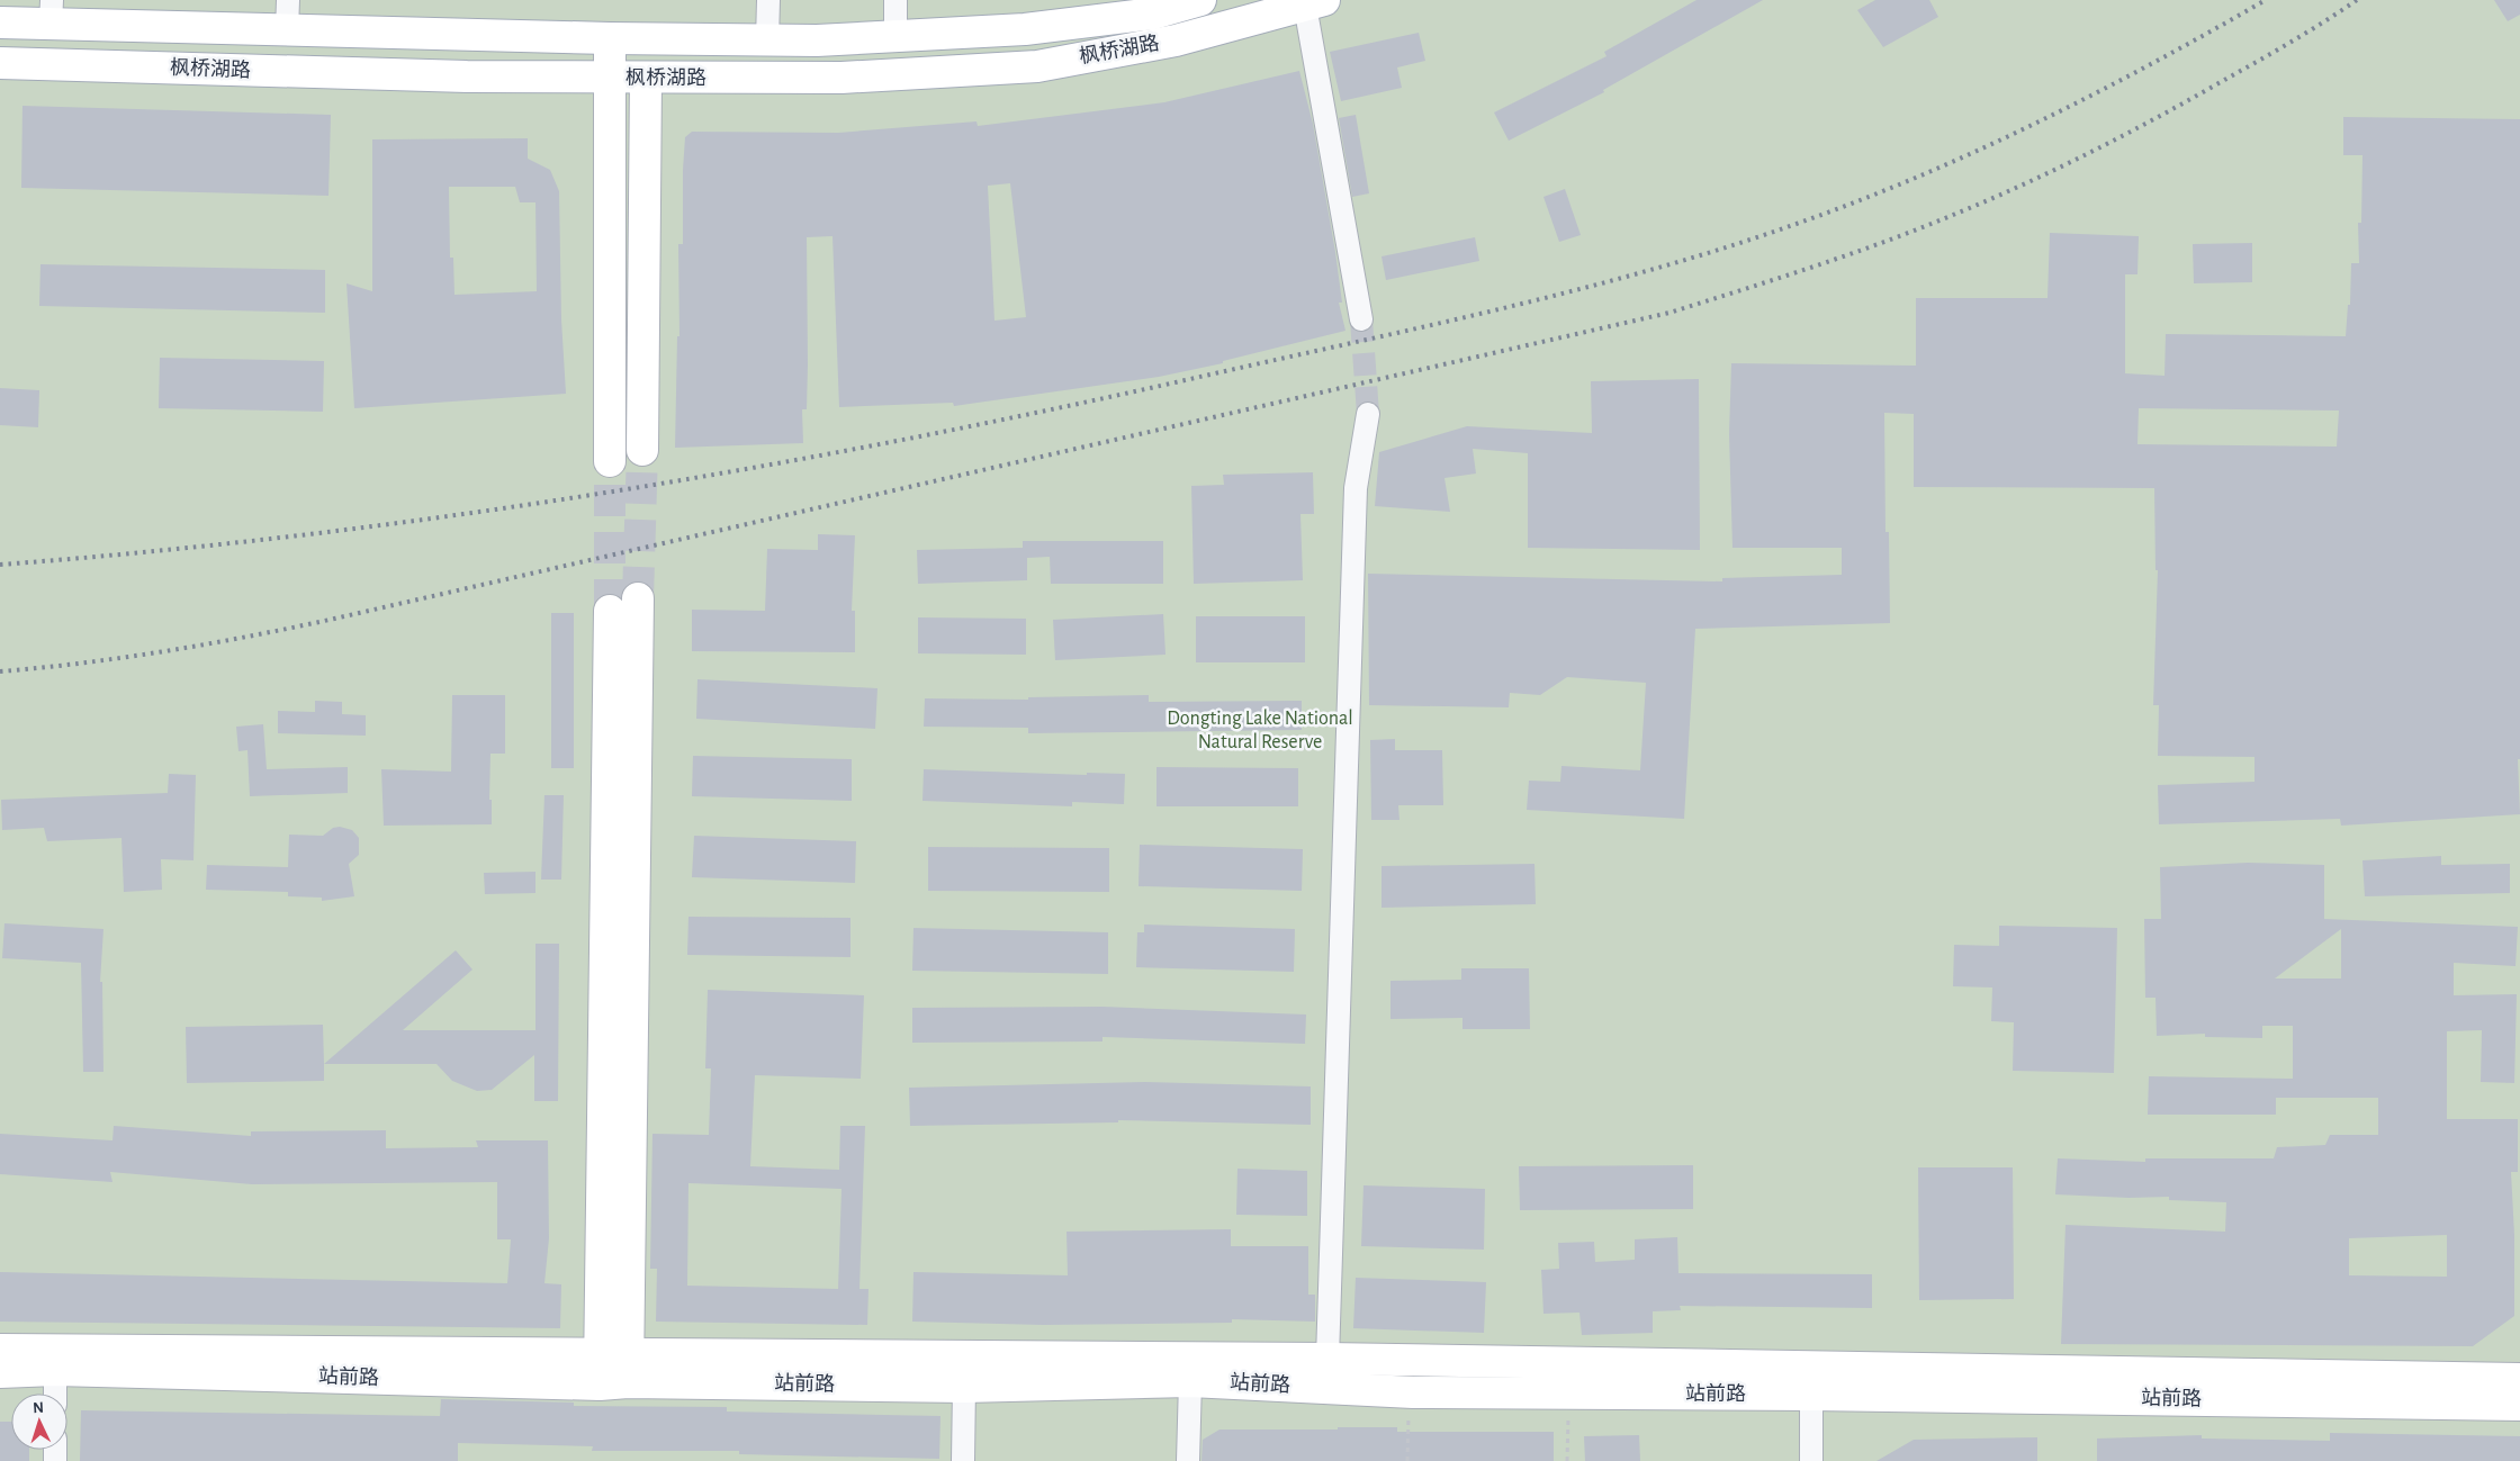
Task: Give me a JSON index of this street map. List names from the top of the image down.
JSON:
{
  "streets": {
    "main road": ["枫桥湖路", "站前路"]
  },
  "parks": ["Dongting Lake National Natural Reserve"],
  "north": "top"
}
